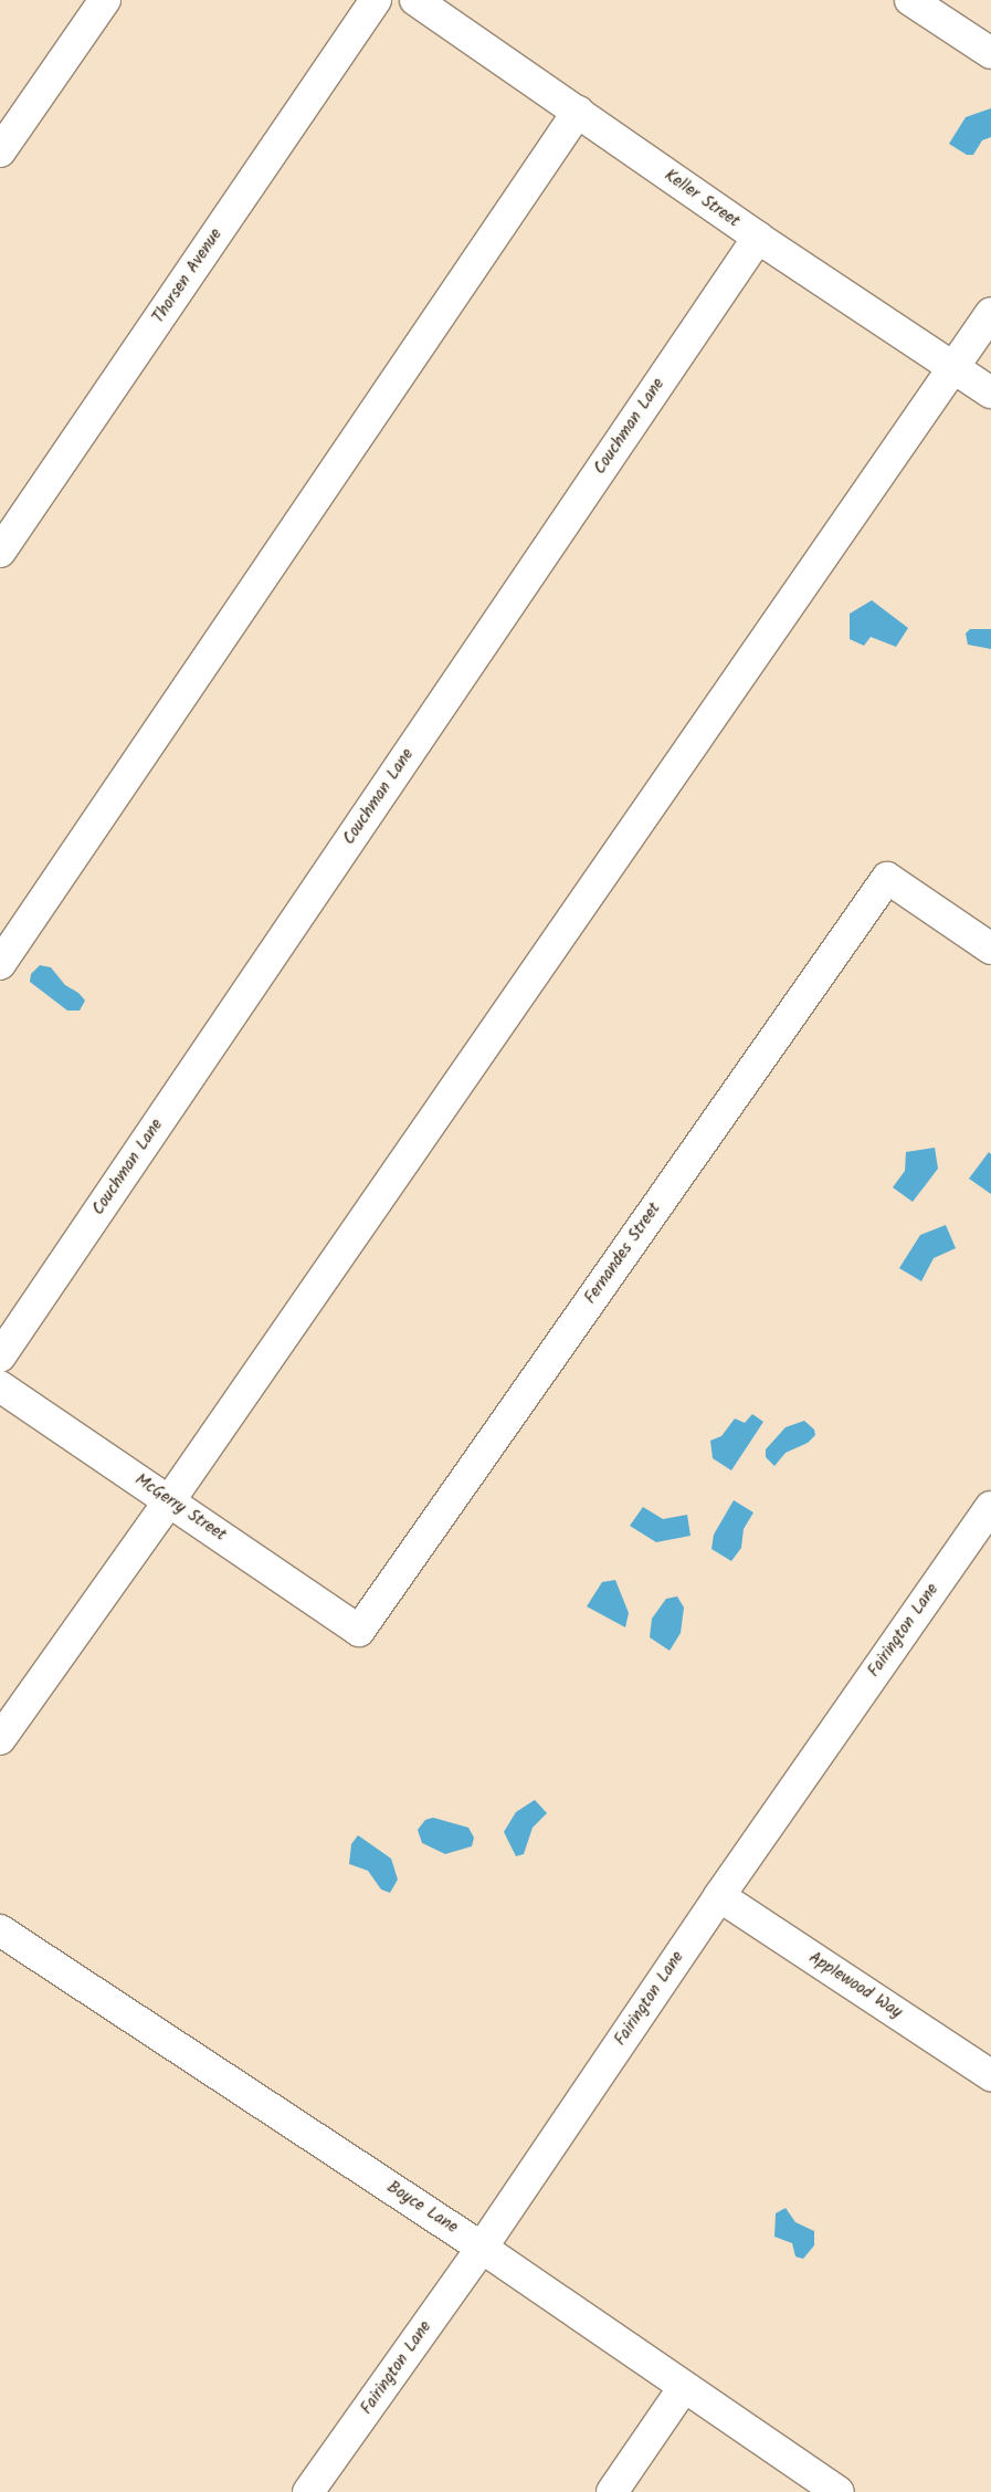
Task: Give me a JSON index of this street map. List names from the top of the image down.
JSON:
{
  "streets": {
    "street": [
      "Keller Street",
      "Thorsen Avenue",
      "Couchman Lane",
      "Fernandes Street",
      "McGerry Street",
      "Fairington Lane",
      "Applewood Way",
      "Boyce Lane"
    ]
  },
  "crossings": [
    ["Keller Street", "Couchman Lane"],
    ["Fernandes Street", "McGerry Street"],
    ["Fairington Lane", "Applewood Way"],
    ["Fairington Lane", "Boyce Lane"]
  ]
}
